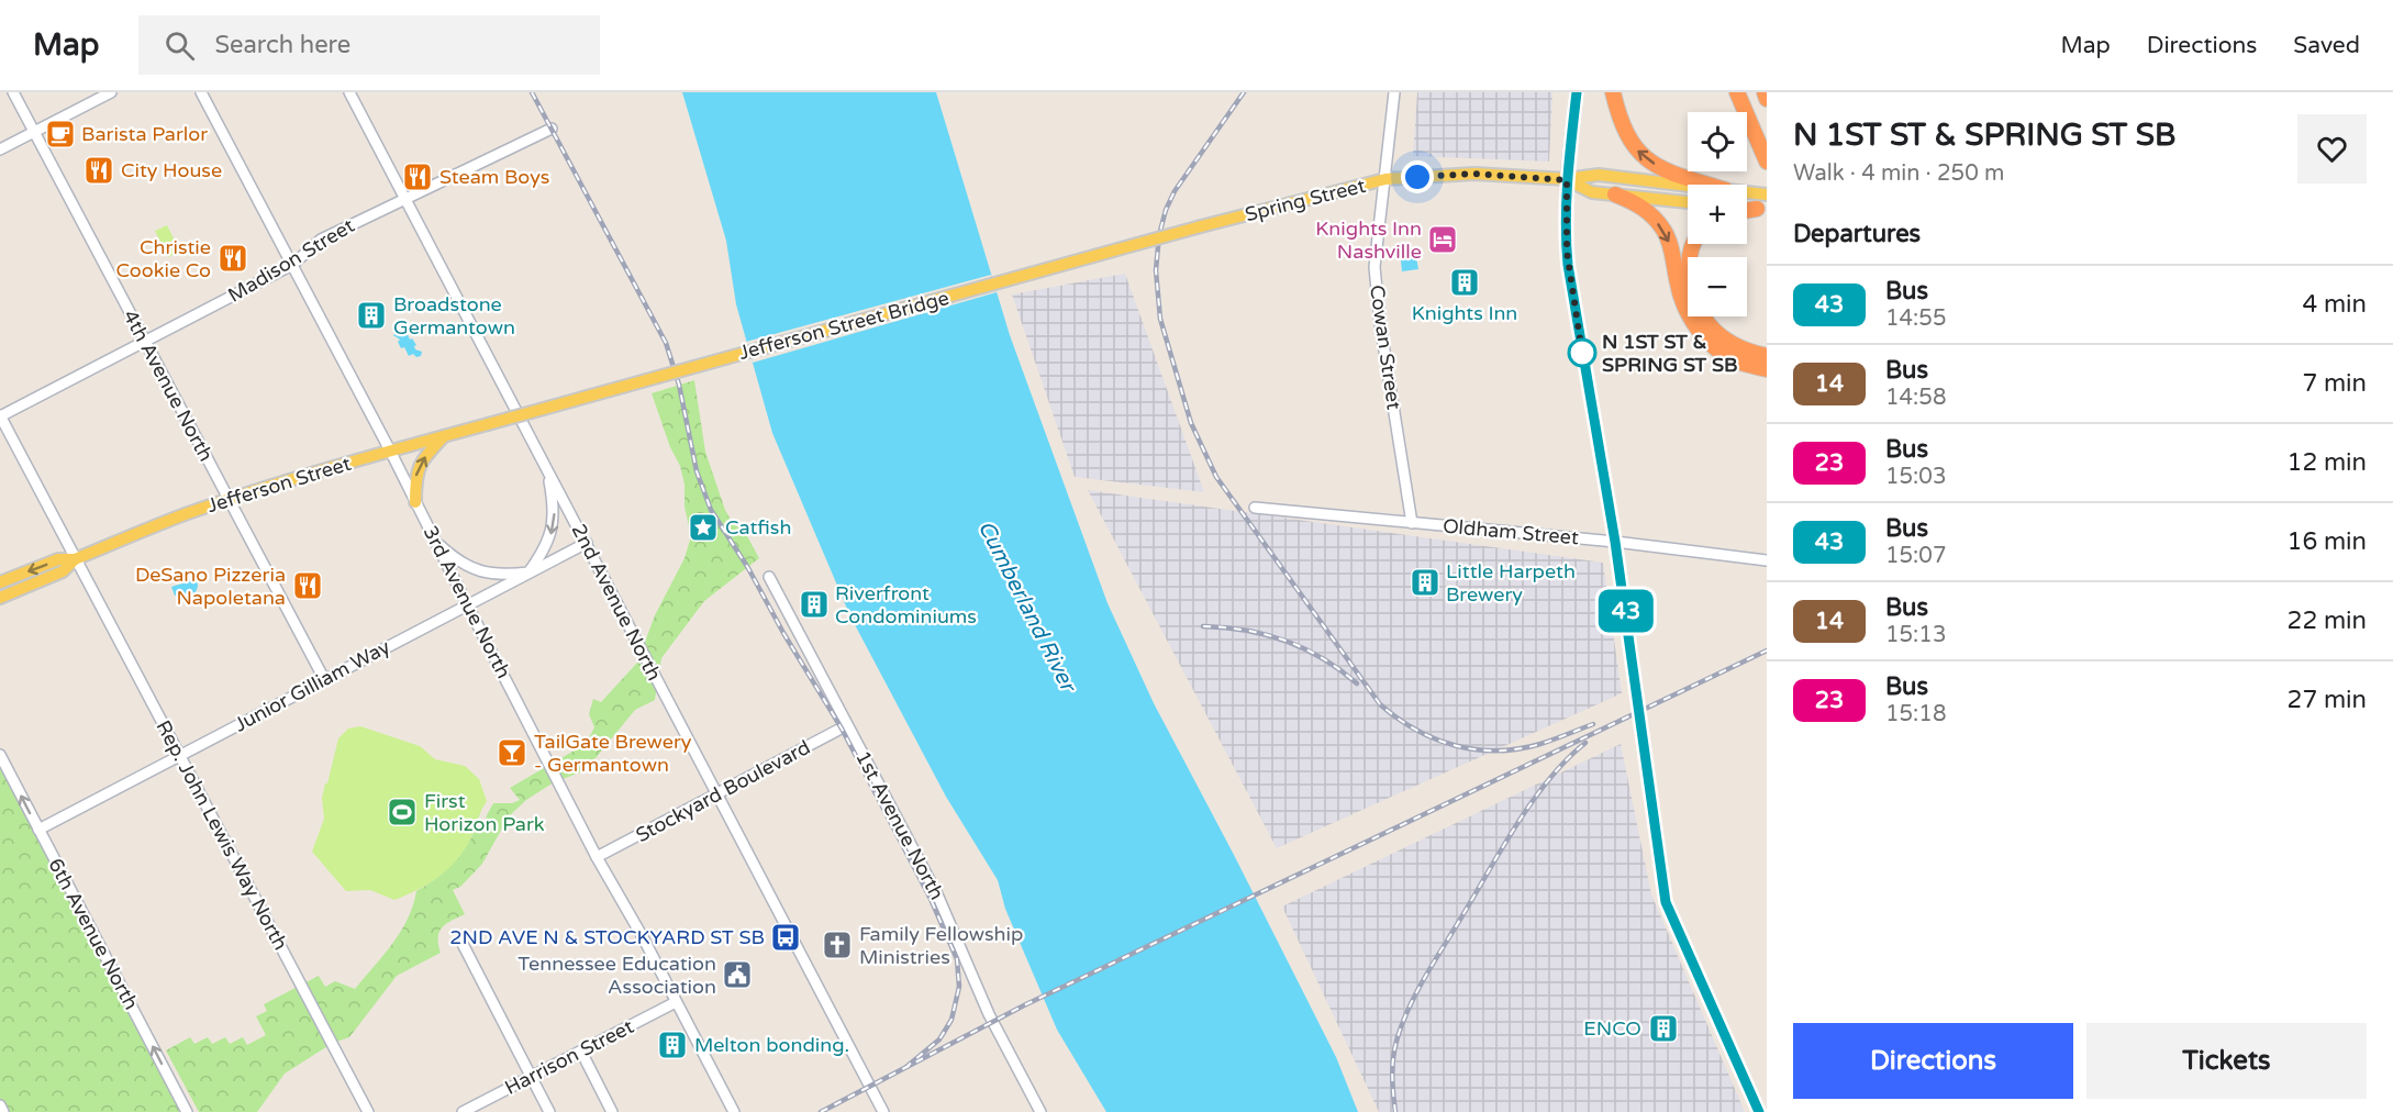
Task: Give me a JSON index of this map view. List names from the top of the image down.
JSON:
{
  "streets": {
    "main road": ["Spring Street", "Jefferson Street Bridge", "Jefferson Street"],
    "street": [
      "Madison Street",
      "Cowan Street",
      "4th Avenue North",
      "Oldham Street",
      "3rd Avenue North",
      "2nd Avenue North",
      "Junior Gilliam Way",
      "Stockyard Boulevard",
      "1st Avenue North",
      "Rep. John Lewis Way North",
      "6th Avenue North",
      "Harrison Street"
    ]
  },
  "crossings": [
    ["Spring Street", "Jefferson Street Bridge"],
    ["Spring Street", "Cowan Street"],
    ["Madison Street", "4th Avenue North"],
    ["Madison Street", "3rd Avenue North"],
    ["Madison Street", "2nd Avenue North"],
    ["Madison Street", "Rep. John Lewis Way North"],
    ["Jefferson Street Bridge", "Jefferson Street"],
    ["Cowan Street", "Oldham Street"],
    ["4th Avenue North", "Jefferson Street"],
    ["4th Avenue North", "Junior Gilliam Way"],
    ["Jefferson Street", "3rd Avenue North"],
    ["Jefferson Street", "Rep. John Lewis Way North"],
    ["3rd Avenue North", "Junior Gilliam Way"],
    ["3rd Avenue North", "Stockyard Boulevard"],
    ["3rd Avenue North", "Harrison Street"],
    ["2nd Avenue North", "Junior Gilliam Way"],
    ["2nd Avenue North", "Stockyard Boulevard"],
    ["Junior Gilliam Way", "Rep. John Lewis Way North"],
    ["Junior Gilliam Way", "6th Avenue North"],
    ["Stockyard Boulevard", "1st Avenue North"]
  ],
  "one_way": ["6th Avenue North"],
  "water": ["Cumberland River"],
  "places": {
    "cafe": ["Barista Parlor"],
    "restaurant": [
      "City House",
      "Steam Boys",
      "Christie Cookie Co",
      "DeSano Pizzeria Napoletana"
    ],
    "hotel": ["Knights Inn Nashville"],
    "building": [
      "Knights Inn",
      "Broadstone Germantown",
      "Little Harpeth Brewery",
      "Riverfront Condominiums",
      "ENCO",
      "Melton bonding."
    ],
    "other": ["N 1ST ST & SPRING ST SB"],
    "place": ["Catfish"],
    "bar": ["TailGate Brewery - Germantown"],
    "sports": ["First Horizon Park"],
    "bus stop": ["2ND AVE N & STOCKYARD ST SB"],
    "church": ["Family Fellowship Ministries"],
    "public building": ["Tennessee Education Association"]
  },
  "lines": ["bus line 43"],
  "page": {
    "header": "Map",
    "search": "Search here",
    "nav": ["Map", "Directions", "Saved"],
    "on_map": "43",
    "heading": [
      ["N 1ST ST & SPRING ST SB", "Walk · 4 min · 250 m"],
      "Departures"
    ],
    "map_buttons": ["+", "−"],
    "list": [
      {
        "mark": "43",
        "name": "Bus",
        "note": "14:55",
        "value": "4 min"
      },
      {
        "mark": "14",
        "name": "Bus",
        "note": "14:58",
        "value": "7 min"
      },
      {
        "mark": "23",
        "name": "Bus",
        "note": "15:03",
        "value": "12 min"
      },
      {
        "mark": "43",
        "name": "Bus",
        "note": "15:07",
        "value": "16 min"
      },
      {
        "mark": "14",
        "name": "Bus",
        "note": "15:13",
        "value": "22 min"
      },
      {
        "mark": "23",
        "name": "Bus",
        "note": "15:18",
        "value": "27 min"
      }
    ],
    "buttons": ["Directions", "Tickets"]
  }
}
